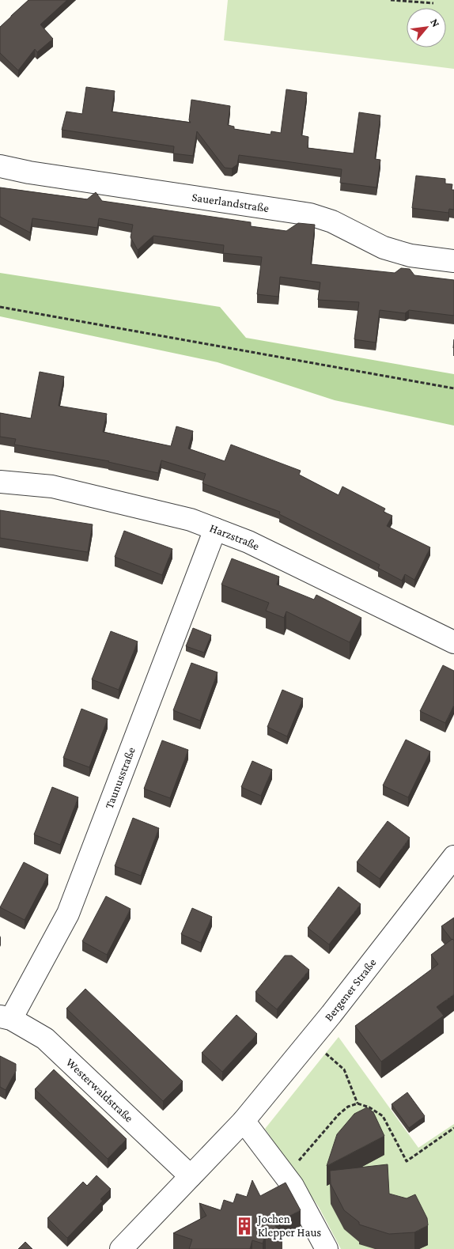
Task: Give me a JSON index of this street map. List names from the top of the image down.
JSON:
{
  "streets": {
    "street": [
      "Sauerlandstraße",
      "Harzstraße",
      "Taunusstraße",
      "Bergener Straße",
      "Westerwaldstraße"
    ]
  },
  "crossings": [
    ["Harzstraße", "Taunusstraße"],
    ["Taunusstraße", "Westerwaldstraße"],
    ["Bergener Straße", "Westerwaldstraße"]
  ],
  "places": {
    "building": ["Jochen Klepper Haus"]
  },
  "north": "top right"
}
